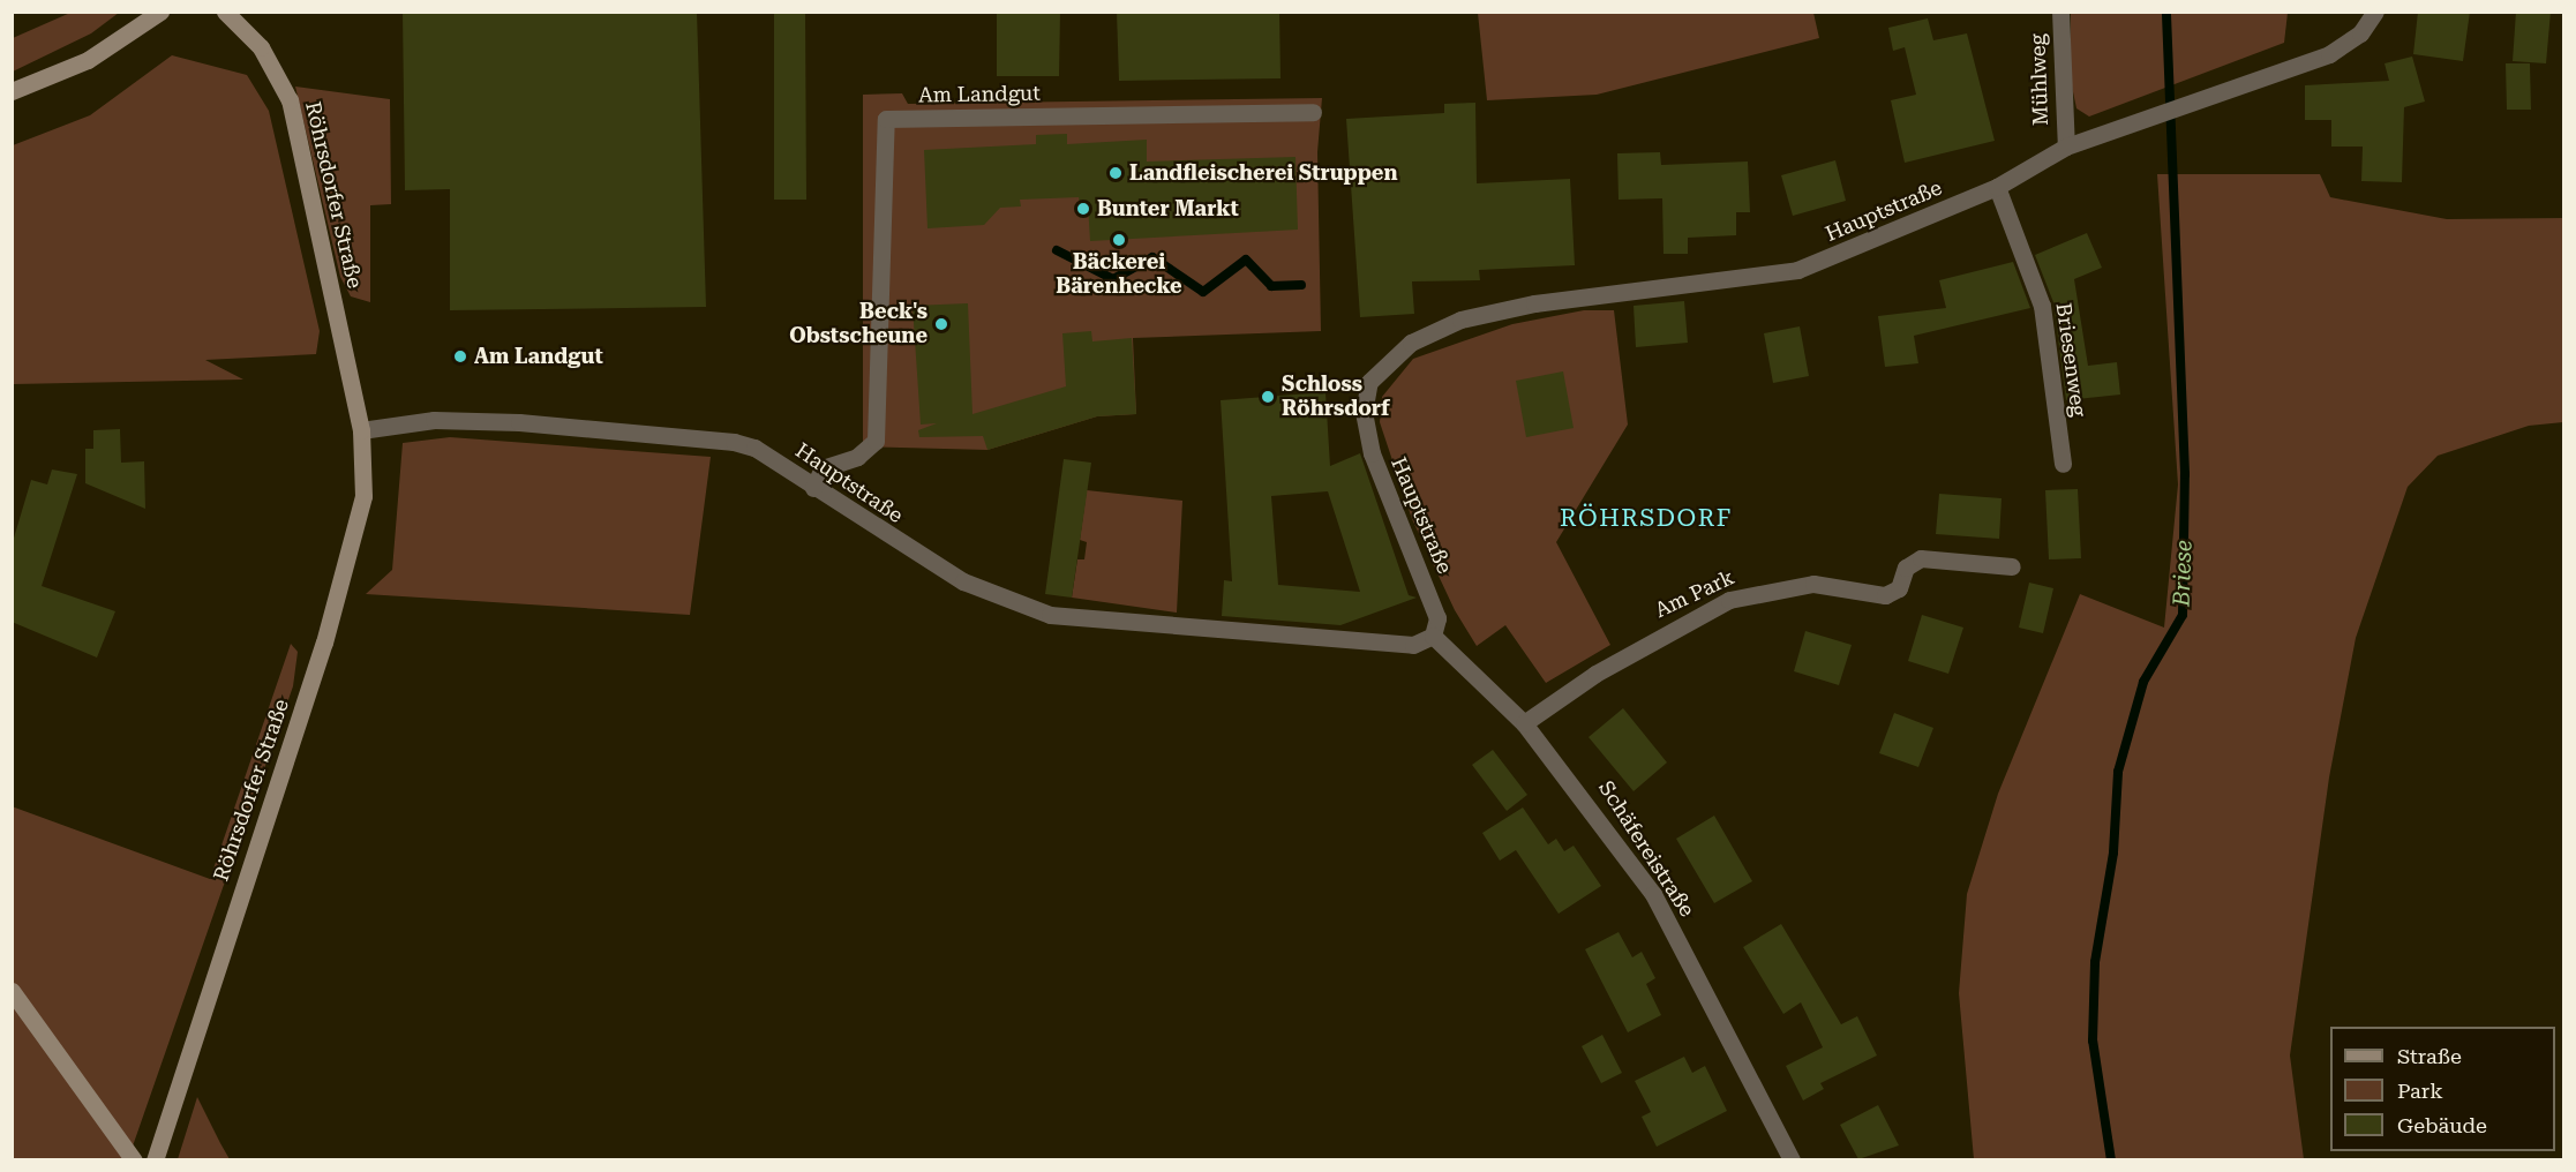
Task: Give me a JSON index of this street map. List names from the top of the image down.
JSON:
{
  "streets": {
    "street": [
      "Mühlweg",
      "Am Landgut",
      "Röhrsdorfer Straße",
      "Hauptstraße",
      "Briesenweg",
      "Am Park",
      "Schäfereistraße"
    ]
  },
  "crossings": [
    ["Mühlweg", "Hauptstraße"],
    ["Am Landgut", "Hauptstraße"],
    ["Röhrsdorfer Straße", "Hauptstraße"],
    ["Hauptstraße", "Briesenweg"],
    ["Hauptstraße", "Schäfereistraße"],
    ["Am Park", "Schäfereistraße"]
  ],
  "districts": ["RÖHRSDORF"],
  "water": ["Briese"],
  "places": [
    "Landfleischerei Struppen",
    "Bunter Markt",
    "Bäckerei Bärenhecke",
    "Beck's Obstscheune",
    "Am Landgut",
    "Schloss Röhrsdorf"
  ],
  "legend": ["Straße", "Park", "Gebäude"]
}
